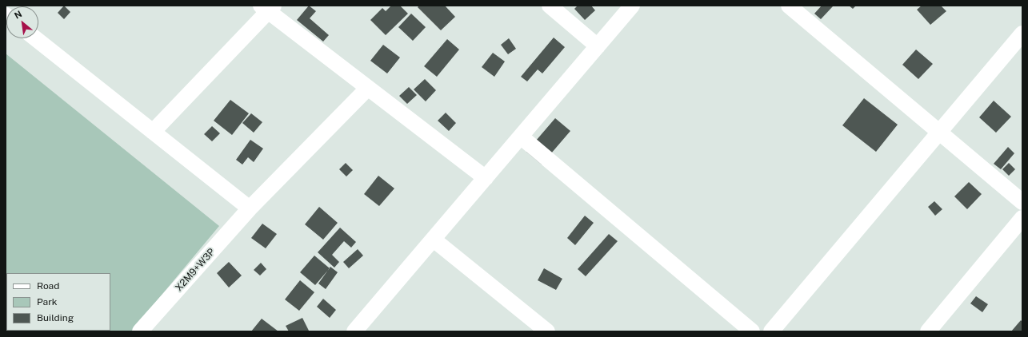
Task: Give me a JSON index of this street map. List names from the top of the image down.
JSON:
{
  "streets": {
    "street": ["X2M9+W3P"]
  },
  "legend": ["Road", "Park", "Building"],
  "north": "top left"
}
